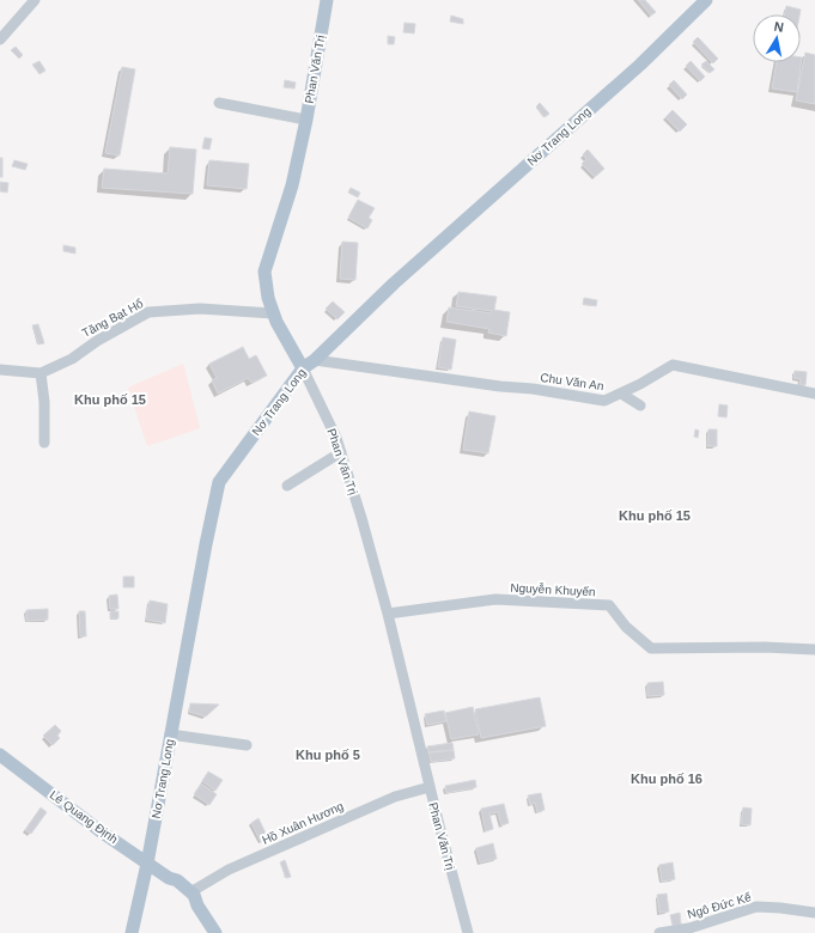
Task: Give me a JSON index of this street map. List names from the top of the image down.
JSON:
{
  "streets": {
    "main road": ["Phan Văn Trị", "Nơ Trang Long", "Lê Quang Định"],
    "street": [
      "Tăng Bạt Hổ",
      "Chu Văn An",
      "Nguyễn Khuyến",
      "Hồ Xuân Hương",
      "Ngô Đức Kế"
    ]
  },
  "crossings": [
    ["Phan Văn Trị", "Nơ Trang Long"],
    ["Phan Văn Trị", "Tăng Bạt Hổ"],
    ["Phan Văn Trị", "Nguyễn Khuyến"],
    ["Phan Văn Trị", "Hồ Xuân Hương"],
    ["Nơ Trang Long", "Chu Văn An"],
    ["Nơ Trang Long", "Lê Quang Định"],
    ["Lê Quang Định", "Hồ Xuân Hương"]
  ],
  "districts": [
    "Khu phố 15",
    "Khu phố 15",
    "Khu phố 5",
    "Khu phố 16"
  ],
  "north": "top"
}
